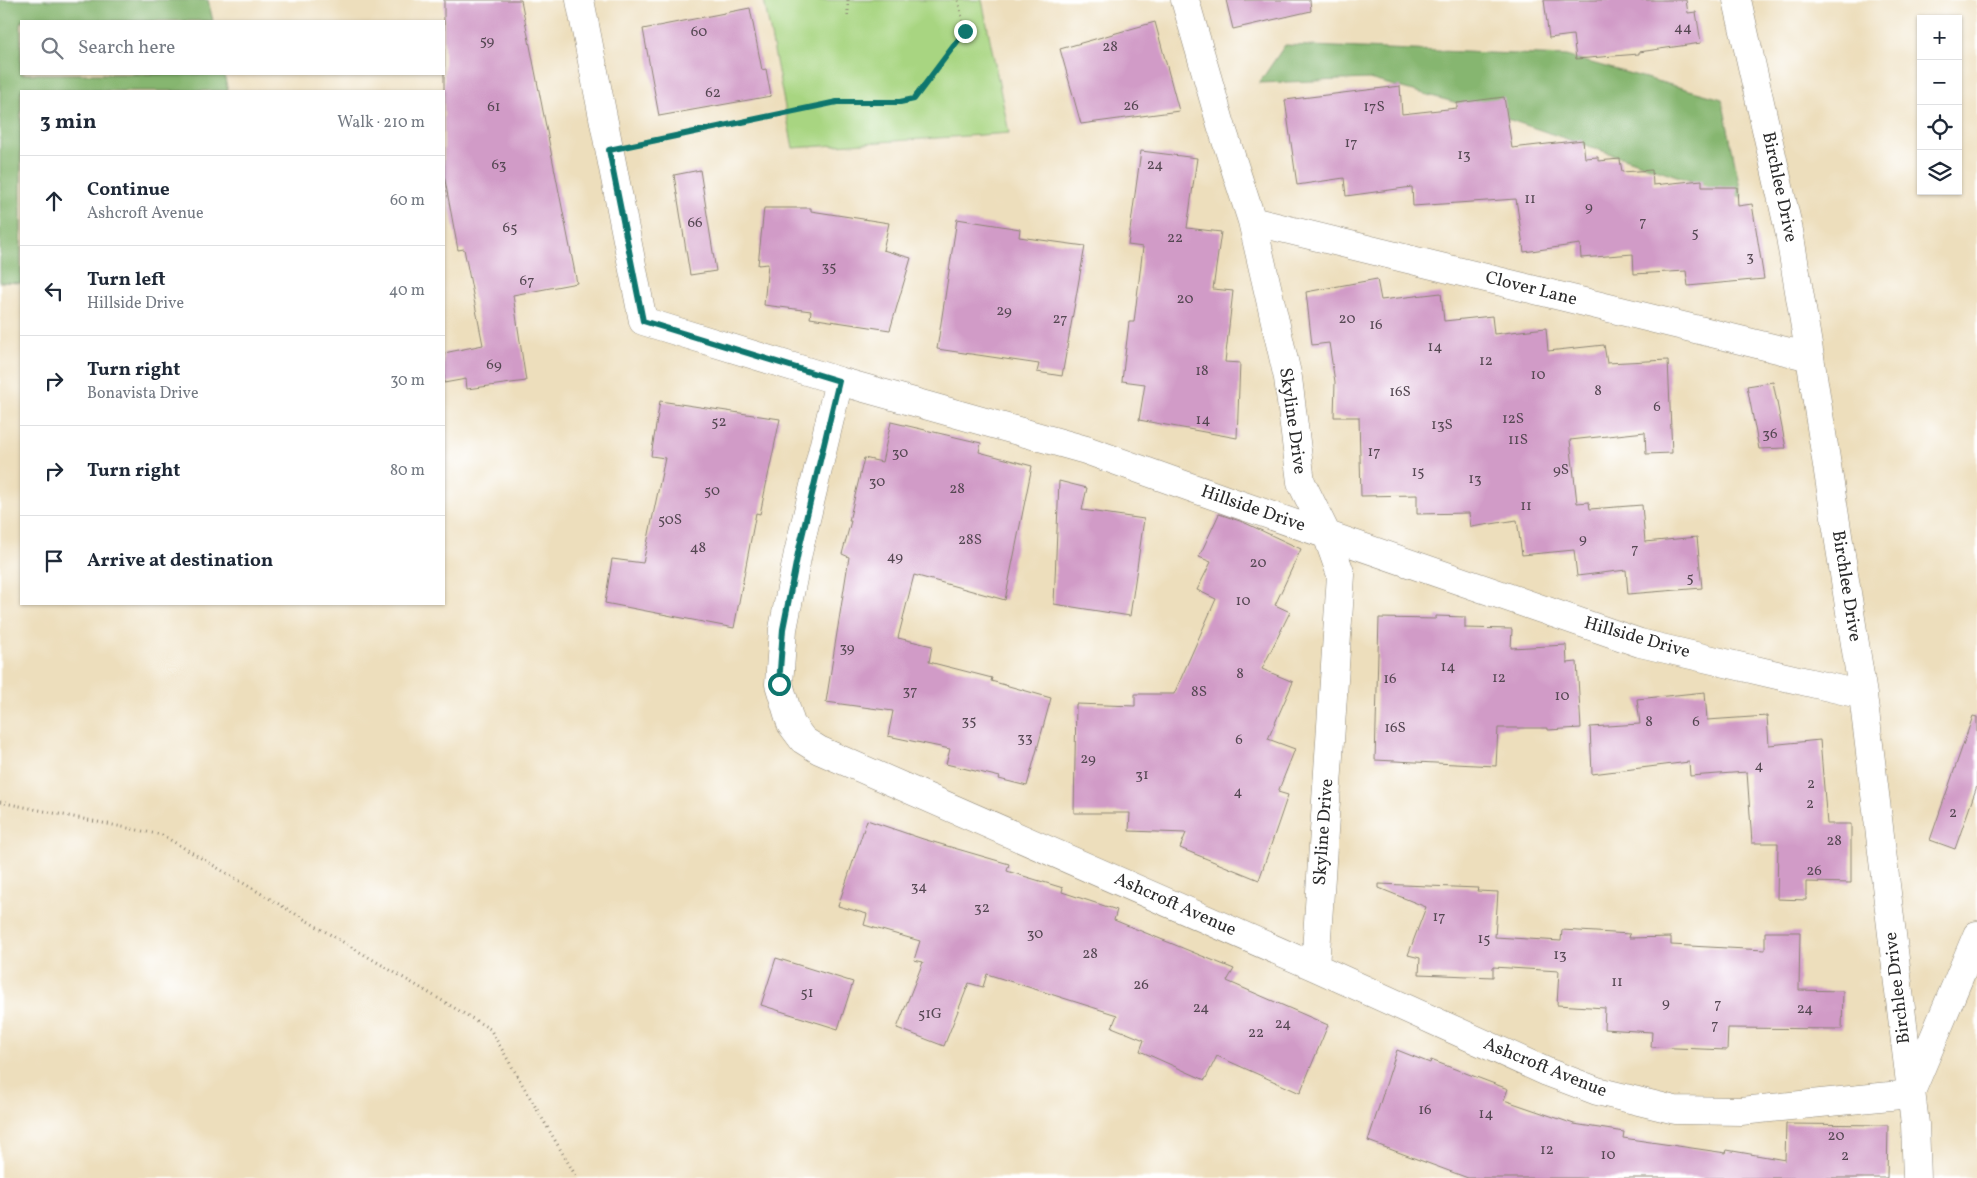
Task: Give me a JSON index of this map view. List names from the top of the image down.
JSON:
{
  "streets": {
    "street": [
      "Birchlee Drive",
      "Clover Lane",
      "Skyline Drive",
      "Hillside Drive",
      "Ashcroft Avenue"
    ]
  },
  "crossings": [
    ["Birchlee Drive", "Clover Lane"],
    ["Birchlee Drive", "Hillside Drive"],
    ["Birchlee Drive", "Ashcroft Avenue"],
    ["Clover Lane", "Skyline Drive"],
    ["Skyline Drive", "Hillside Drive"],
    ["Skyline Drive", "Ashcroft Avenue"],
    ["Hillside Drive", "Ashcroft Avenue"]
  ],
  "house_numbers": [
    "44",
    "60",
    "59",
    "28",
    "62",
    "26",
    "61",
    "17S",
    "17",
    "13",
    "63",
    "24",
    "11",
    "9",
    "7",
    "66",
    "65",
    "5",
    "22",
    "3",
    "35",
    "67",
    "20",
    "29",
    "27",
    "20",
    "16",
    "14",
    "12",
    "69",
    "18",
    "10",
    "8",
    "16S",
    "6",
    "12S",
    "14",
    "52",
    "13S",
    "36",
    "11S",
    "17",
    "30",
    "9S",
    "15",
    "13",
    "30",
    "28",
    "50",
    "11",
    "50S",
    "9",
    "28S",
    "48",
    "7",
    "49",
    "20",
    "5",
    "10",
    "39",
    "14",
    "8",
    "12",
    "16",
    "37",
    "8S",
    "10",
    "35",
    "8",
    "6",
    "16S",
    "33",
    "6",
    "29",
    "4",
    "31",
    "2",
    "4",
    "2",
    "2",
    "28",
    "26",
    "34",
    "32",
    "17",
    "30",
    "15",
    "28",
    "13",
    "11",
    "26",
    "51",
    "9",
    "7",
    "24",
    "24",
    "51G",
    "24",
    "7",
    "22",
    "16",
    "14",
    "20",
    "12",
    "10",
    "2"
  ],
  "page": {
    "map_buttons": ["+", "−"],
    "search": "Search here",
    "heading": ["3 min", "Walk · 210 m"],
    "list": [
      ["Continue", "Ashcroft Avenue", "60 m"],
      ["Turn left", "Hillside Drive", "40 m"],
      ["Turn right", "Bonavista Drive", "30 m"],
      ["Turn right", "80 m"],
      "Arrive at destination"
    ]
  }
}
